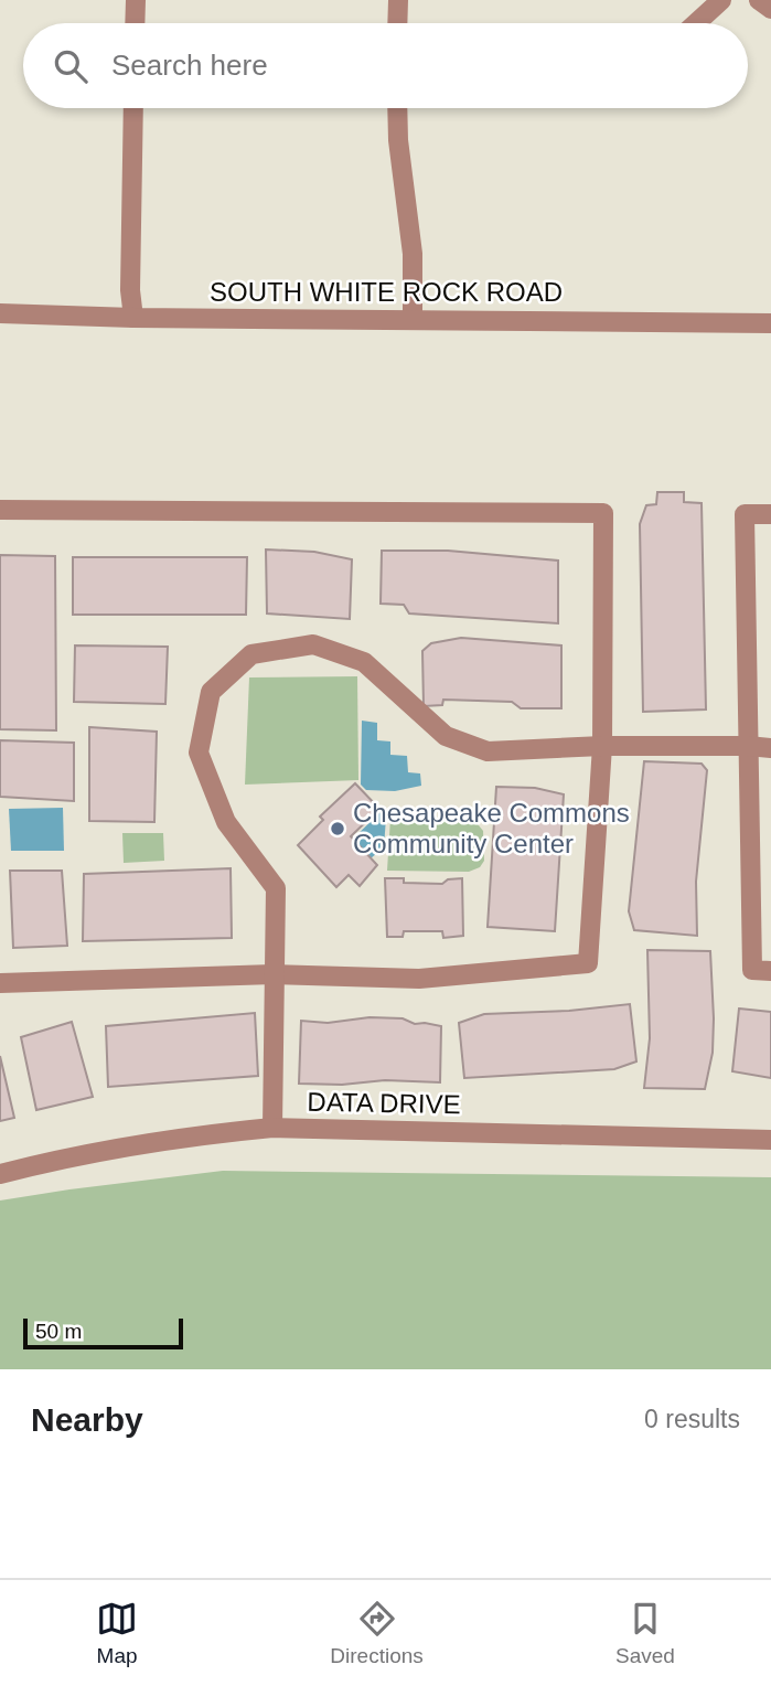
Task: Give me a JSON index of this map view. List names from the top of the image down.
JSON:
{
  "streets": {
    "street": ["SOUTH WHITE ROCK ROAD", "DATA DRIVE"]
  },
  "places": ["Chesapeake Commons Community Center"],
  "scale_bar": "50 m",
  "page": {
    "search": "Search here",
    "scale": "50 m",
    "heading": ["Nearby", "0 results"],
    "nav": ["Map", "Directions", "Saved"]
  }
}
